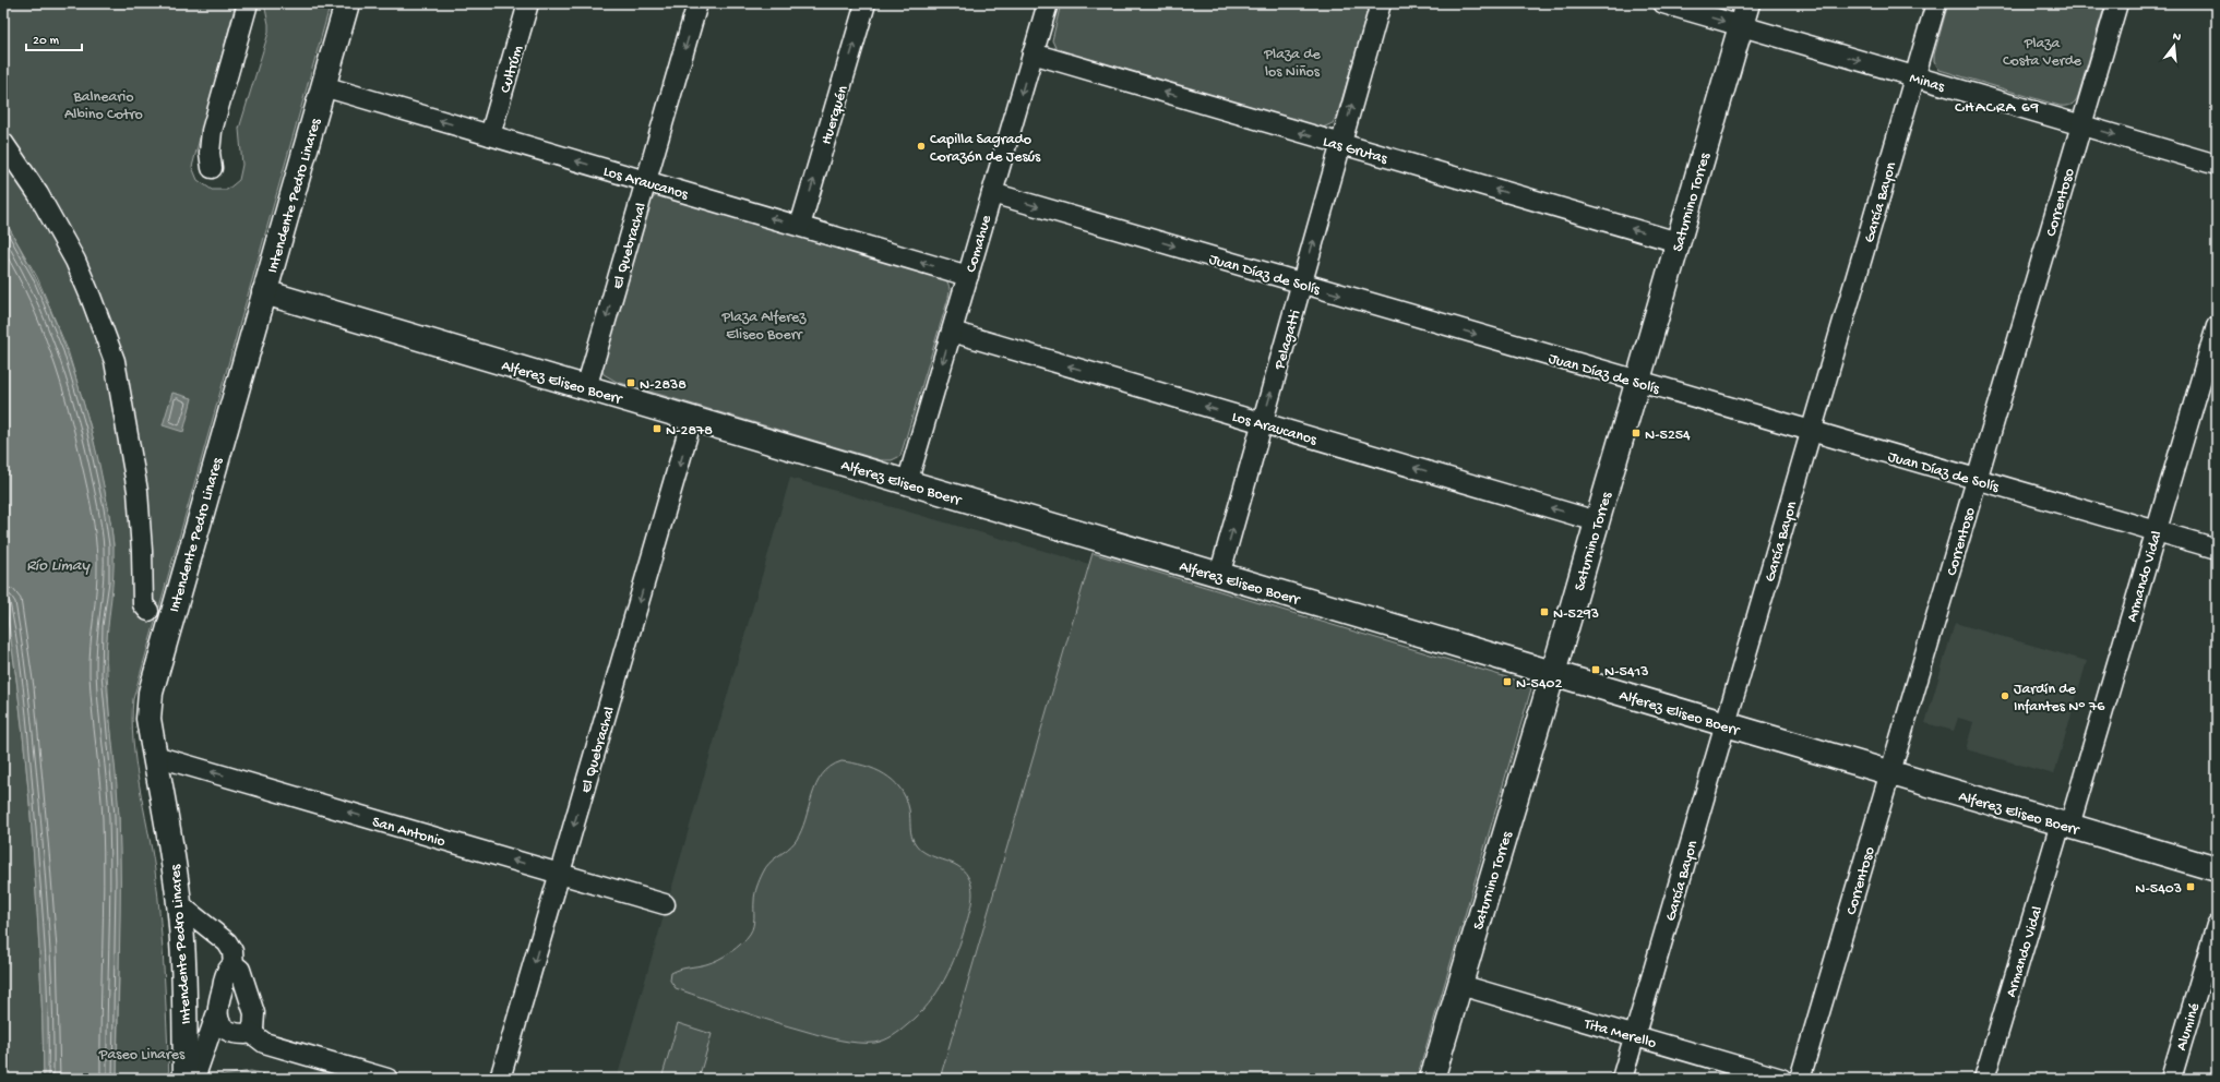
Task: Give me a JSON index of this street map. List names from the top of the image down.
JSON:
{
  "streets": {
    "street": [
      "Cultrúm",
      "Minas",
      "Huerquén",
      "Las Grutas",
      "Los Araucanos",
      "Intendente Pedro Linares",
      "Saturnino Torres",
      "García Bayon",
      "Correntoso",
      "Comahue",
      "El Quebrachal",
      "Juan Díaz de Solís",
      "Pelagatti",
      "Alferez Eliseo Boerr",
      "Armando Vidal",
      "San Antonio",
      "Aluminé",
      "Tita Merello"
    ]
  },
  "crossings": [
    ["Cultrúm", "Los Araucanos"],
    ["Minas", "Saturnino Torres"],
    ["Minas", "García Bayon"],
    ["Minas", "Correntoso"],
    ["Huerquén", "Los Araucanos"],
    ["Las Grutas", "Saturnino Torres"],
    ["Las Grutas", "Comahue"],
    ["Las Grutas", "Pelagatti"],
    ["Los Araucanos", "Intendente Pedro Linares"],
    ["Los Araucanos", "Saturnino Torres"],
    ["Los Araucanos", "Comahue"],
    ["Los Araucanos", "El Quebrachal"],
    ["Los Araucanos", "Pelagatti"],
    ["Intendente Pedro Linares", "Alferez Eliseo Boerr"],
    ["Intendente Pedro Linares", "San Antonio"],
    ["Saturnino Torres", "Juan Díaz de Solís"],
    ["Saturnino Torres", "Alferez Eliseo Boerr"],
    ["Saturnino Torres", "Tita Merello"],
    ["García Bayon", "Juan Díaz de Solís"],
    ["García Bayon", "Alferez Eliseo Boerr"],
    ["García Bayon", "Tita Merello"],
    ["Correntoso", "Juan Díaz de Solís"],
    ["Correntoso", "Alferez Eliseo Boerr"],
    ["Comahue", "Juan Díaz de Solís"],
    ["Comahue", "Alferez Eliseo Boerr"],
    ["El Quebrachal", "Alferez Eliseo Boerr"],
    ["El Quebrachal", "San Antonio"],
    ["Juan Díaz de Solís", "Pelagatti"],
    ["Juan Díaz de Solís", "Armando Vidal"],
    ["Pelagatti", "Alferez Eliseo Boerr"],
    ["Alferez Eliseo Boerr", "Armando Vidal"]
  ],
  "one_way": [
    "Minas",
    "Huerquén",
    "Las Grutas",
    "Los Araucanos",
    "Comahue",
    "El Quebrachal",
    "Juan Díaz de Solís",
    "Pelagatti",
    "San Antonio"
  ],
  "districts": ["CHACRA 69"],
  "water": ["Río Limay"],
  "parks": [
    "Plaza Costa Verde",
    "Plaza de los Niños",
    "Balneario Albino Cotro",
    "Plaza Alferez Eliseo Boerr",
    "Paseo Linares"
  ],
  "places": {
    "other": ["Capilla Sagrado Corazón de Jesús", "Jardín de Infantes N° 76"],
    "transit": [
      "N-2838",
      "N-2878",
      "N-5254",
      "N-5293",
      "N-5413",
      "N-5402",
      "N-5403"
    ]
  },
  "scale_bar": "20 m",
  "north": "top"
}
